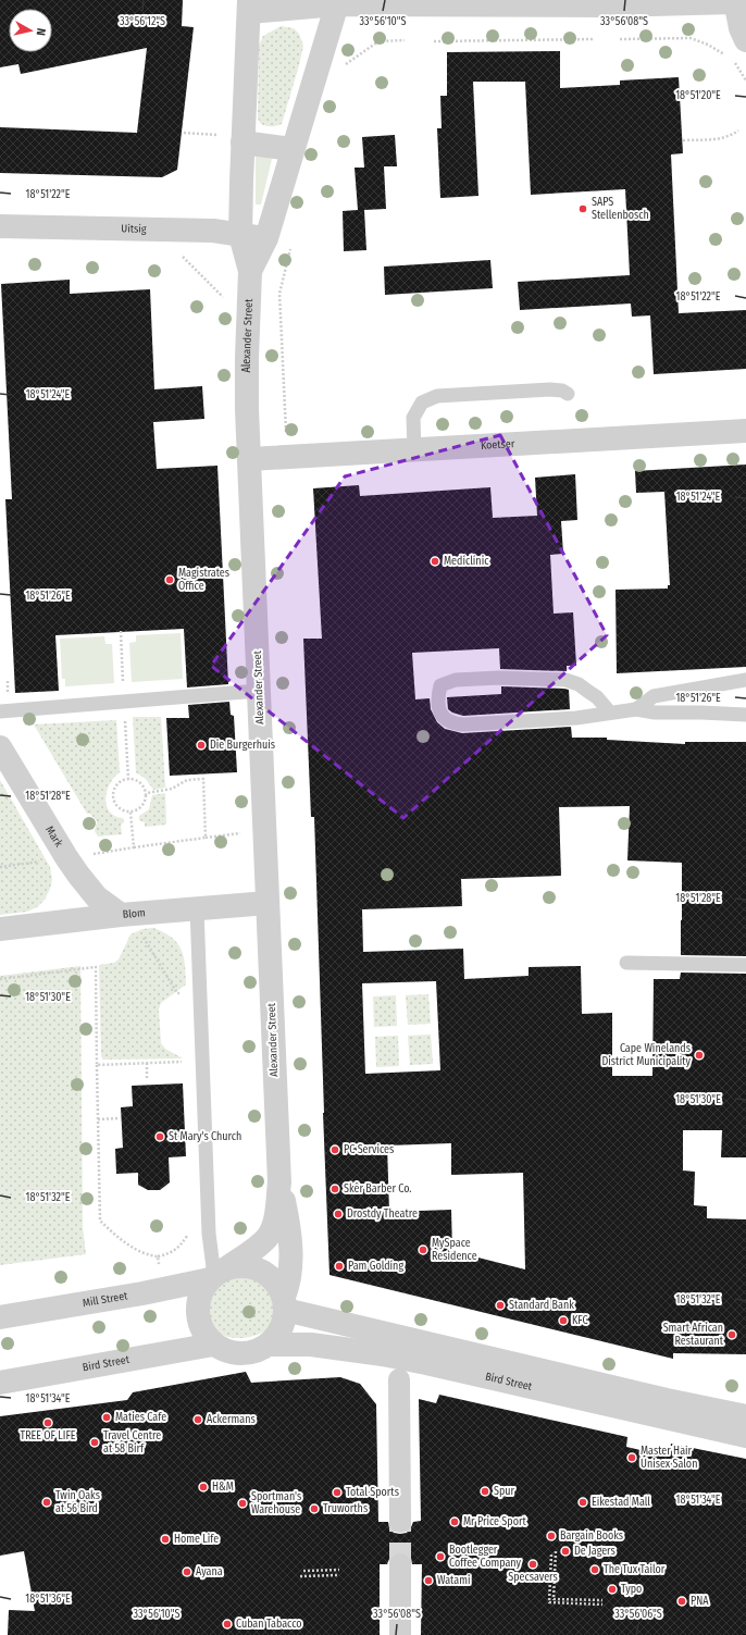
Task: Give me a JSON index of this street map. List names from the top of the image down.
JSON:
{
  "streets": {
    "street": [
      "Uitsig",
      "Alexander Street",
      "Koetser",
      "Mark",
      "Blom",
      "Mill Street",
      "Bird Street"
    ]
  },
  "crossings": [
    ["Uitsig", "Alexander Street"],
    ["Alexander Street", "Koetser"],
    ["Alexander Street", "Blom"],
    ["Alexander Street", "Mill Street"],
    ["Alexander Street", "Bird Street"],
    ["Mark", "Blom"],
    ["Mill Street", "Bird Street"]
  ],
  "places": [
    "SAPS Stellenbosch",
    "Mediclinic",
    "Magistrates Office",
    "Die Burgerhuis",
    "Cape Winelands District Municipality",
    "St Mary's Church",
    "PC Services",
    "Skêr Barber Co.",
    "Drostdy Theatre",
    "MySpace Residence",
    "Pam Golding",
    "Standard Bank",
    "KFC",
    "Smart African Restaurant",
    "Maties Cafe",
    "Ackermans",
    "TREE OF LIFE",
    "Travel Centre at 58 Birf",
    "Master Hair Unisex Salon",
    "H&M",
    "Spur",
    "Total Sports",
    "Twin Oaks at 56 Bird",
    "Eikestad Mall",
    "Sportman's Warehouse",
    "Truworths",
    "Mr Price Sport",
    "Bargain Books",
    "Home Life",
    "De Jagers",
    "Bootlegger Coffee Company",
    "Specsavers",
    "The Tux Tailor",
    "Ayana",
    "Watami",
    "Typo",
    "PNA",
    "Cuban Tabacco"
  ],
  "north": "right",
  "coordinates": [
    "33°56'12\"S",
    "33°56'10\"S",
    "33°56'08\"S",
    "18°51'20\"E",
    "18°51'22\"E",
    "18°51'24\"E",
    "18°51'26\"E",
    "18°51'28\"E",
    "18°51'30\"E",
    "18°51'32\"E",
    "18°51'34\"E",
    "18°51'36\"E",
    "33°56'06\"S"
  ]
}
